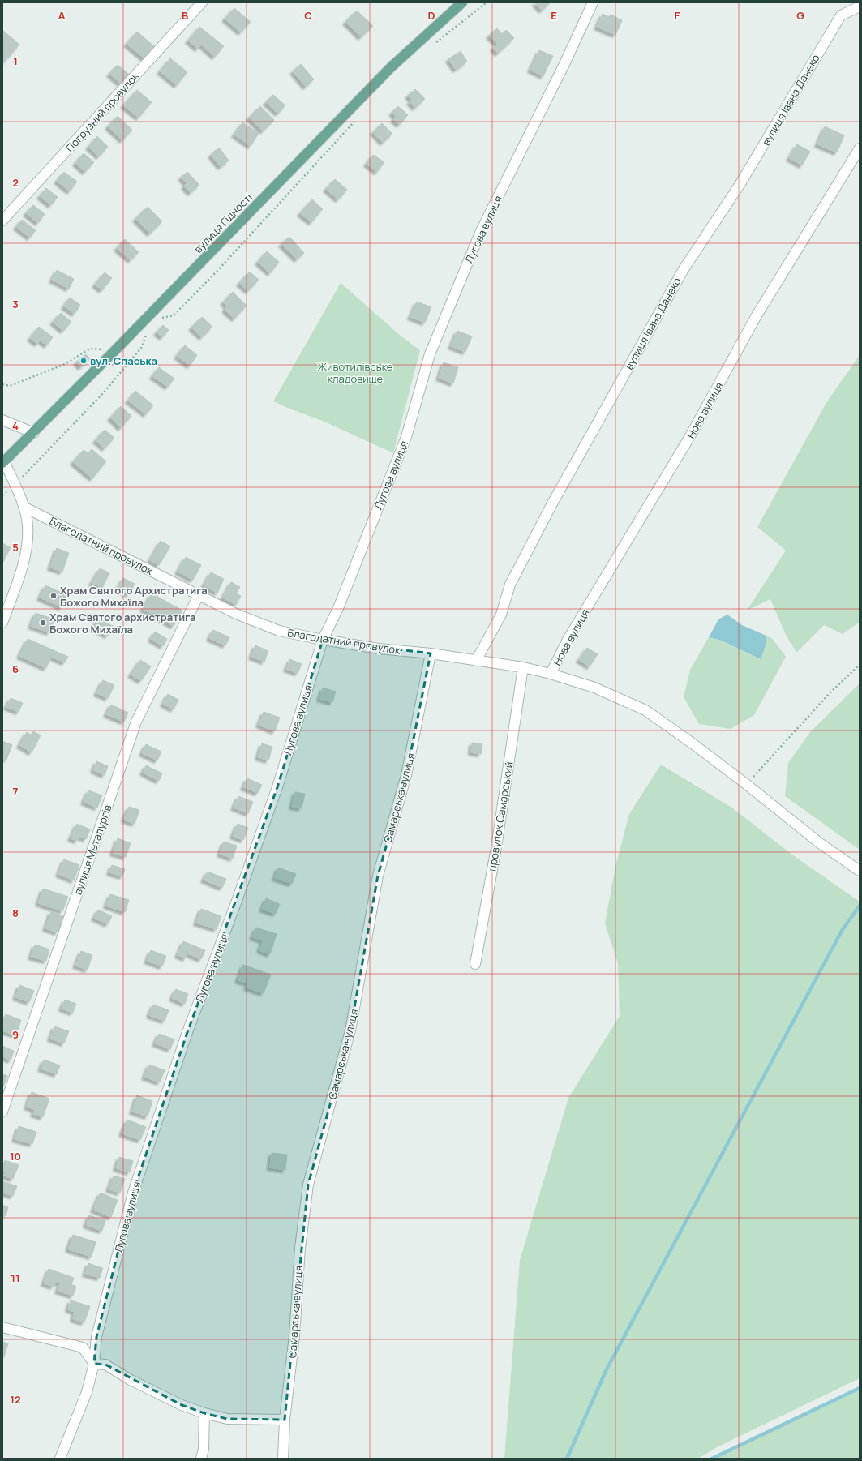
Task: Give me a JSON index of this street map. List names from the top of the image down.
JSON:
{
  "streets": {
    "main road": ["вулиця Гідності"],
    "street": [
      "вулиця Івана Данеко",
      "Погрузний провулок",
      "Лугова вулиця",
      "Нова вулиця",
      "Благодатний провулок",
      "Самарська вулиця",
      "провулок Самарський",
      "вулиця Металургів"
    ]
  },
  "crossings": [
    ["вулиця Івана Данеко", "Благодатний провулок"],
    ["Лугова вулиця", "Благодатний провулок"],
    ["Нова вулиця", "Благодатний провулок"],
    ["Благодатний провулок", "Самарська вулиця"],
    ["Благодатний провулок", "провулок Самарський"],
    ["Благодатний провулок", "вулиця Металургів"]
  ],
  "parks": ["Животилівське кладовище"],
  "places": ["вул. Спаська", "Храм Святого Архистратига Божого Михаїла", "Храм Святого архистратига Божого Михаїла"],
  "grid": {
    "columns": [
      "A",
      "B",
      "C",
      "D",
      "E",
      "F",
      "G"
    ],
    "rows": [
      "1",
      "2",
      "3",
      "4",
      "5",
      "6",
      "7",
      "8",
      "9",
      "10",
      "11",
      "12"
    ]
  }
}
